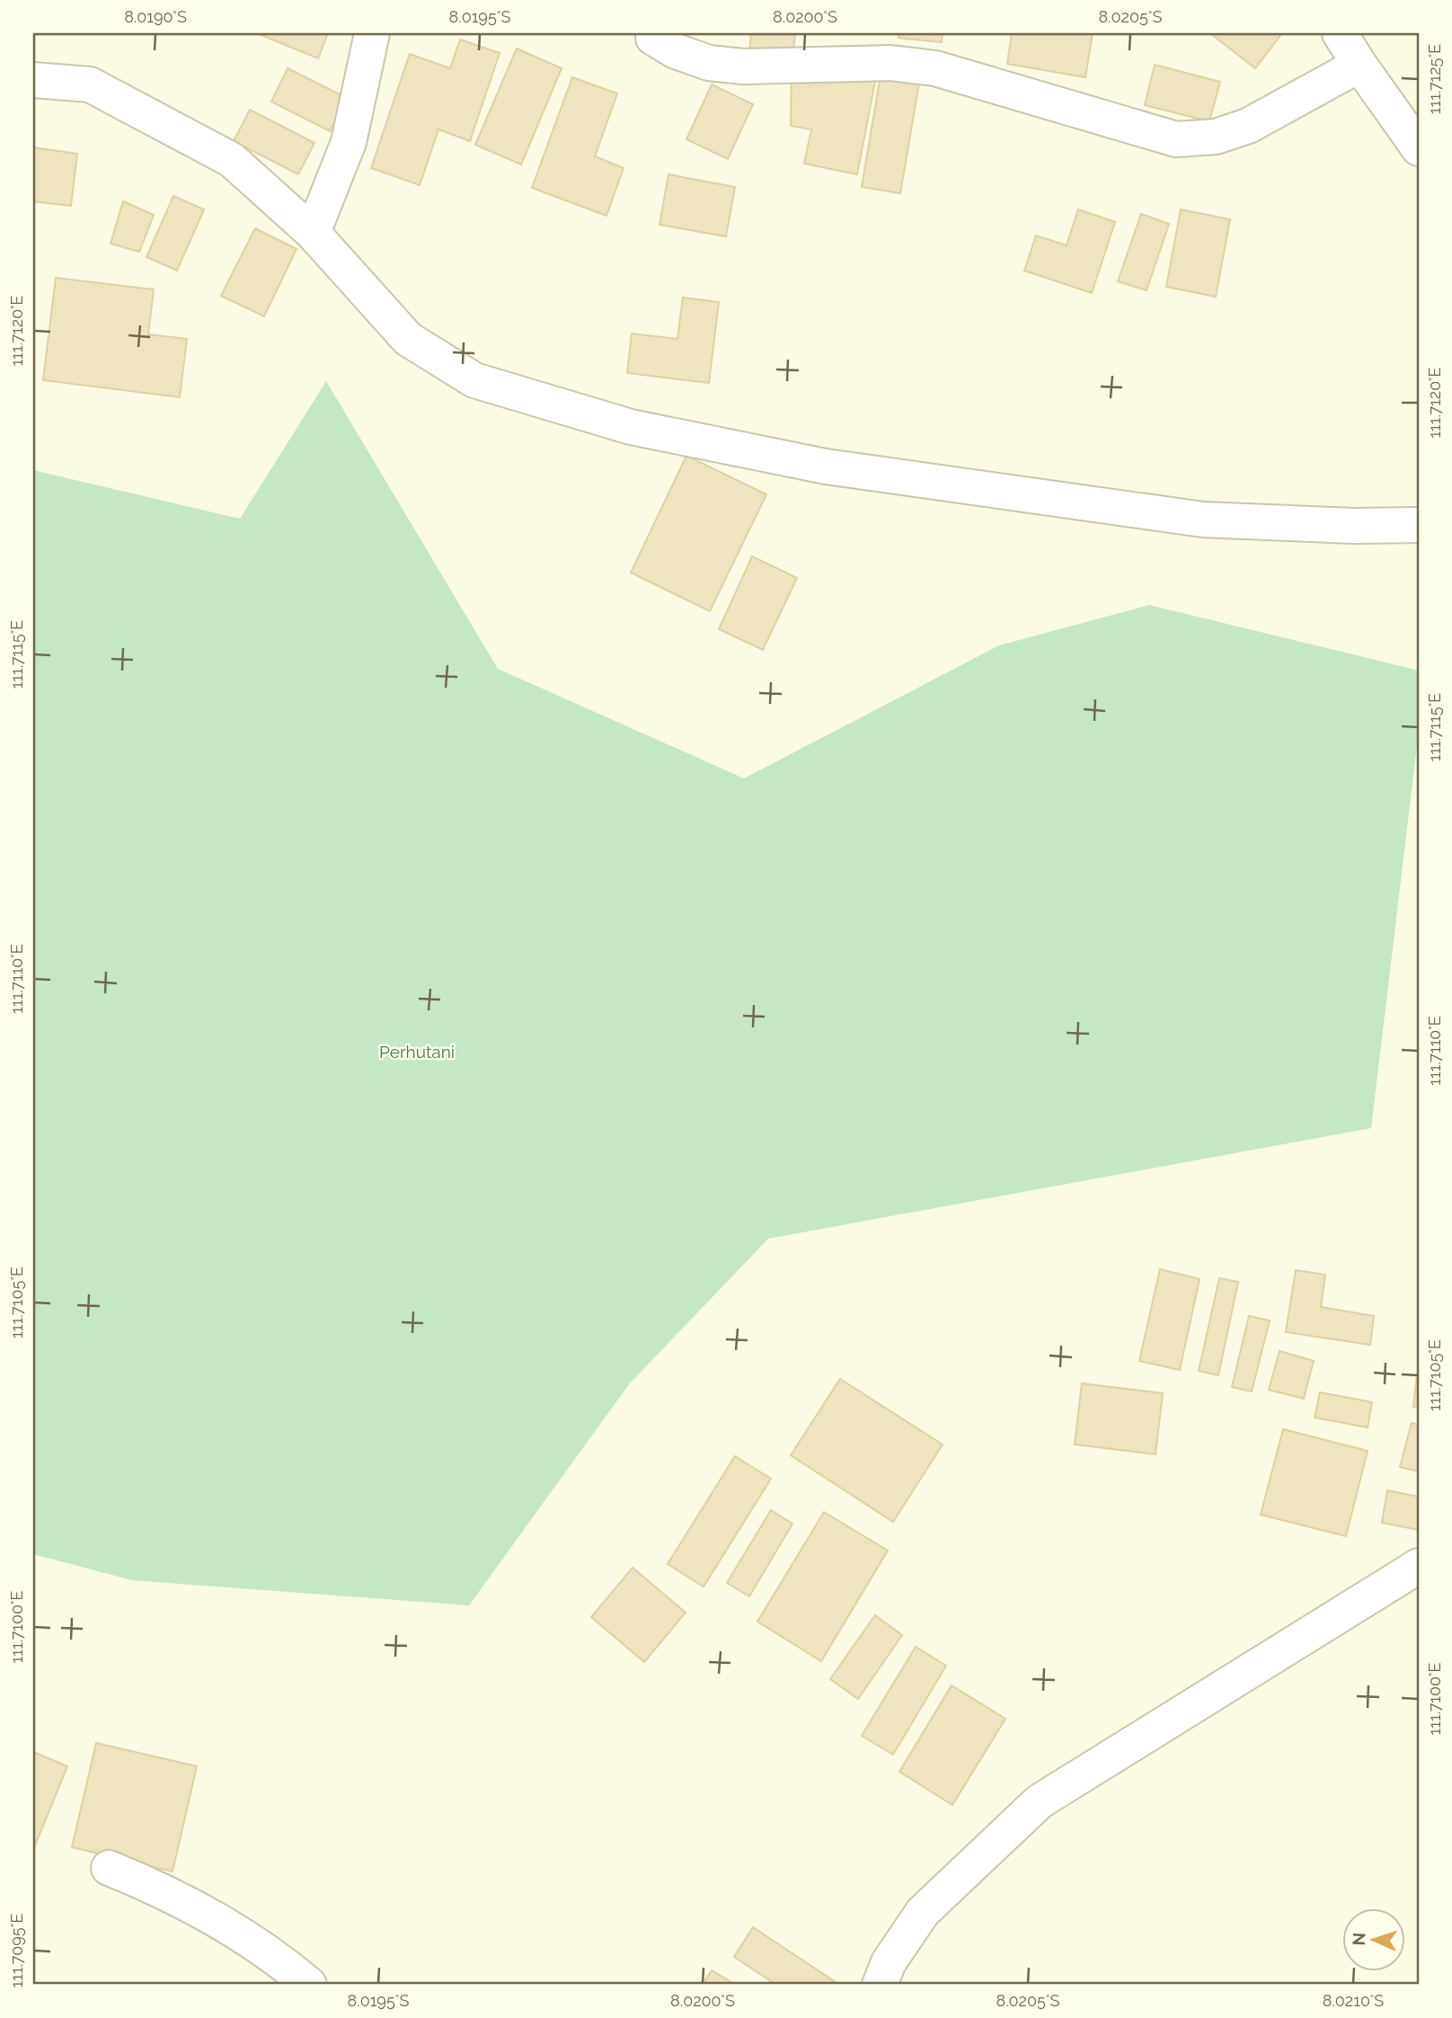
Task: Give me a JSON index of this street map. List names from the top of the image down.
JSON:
{
  "parks": ["Perhutani"],
  "north": "left",
  "coordinates": [
    "8.0190°S",
    "8.0195°S",
    "8.0200°S",
    "8.0205°S",
    "111.7125°E",
    "111.7120°E",
    "111.7115°E",
    "111.7110°E",
    "111.7105°E",
    "111.7100°E",
    "111.7095°E",
    "8.0210°S"
  ]
}
